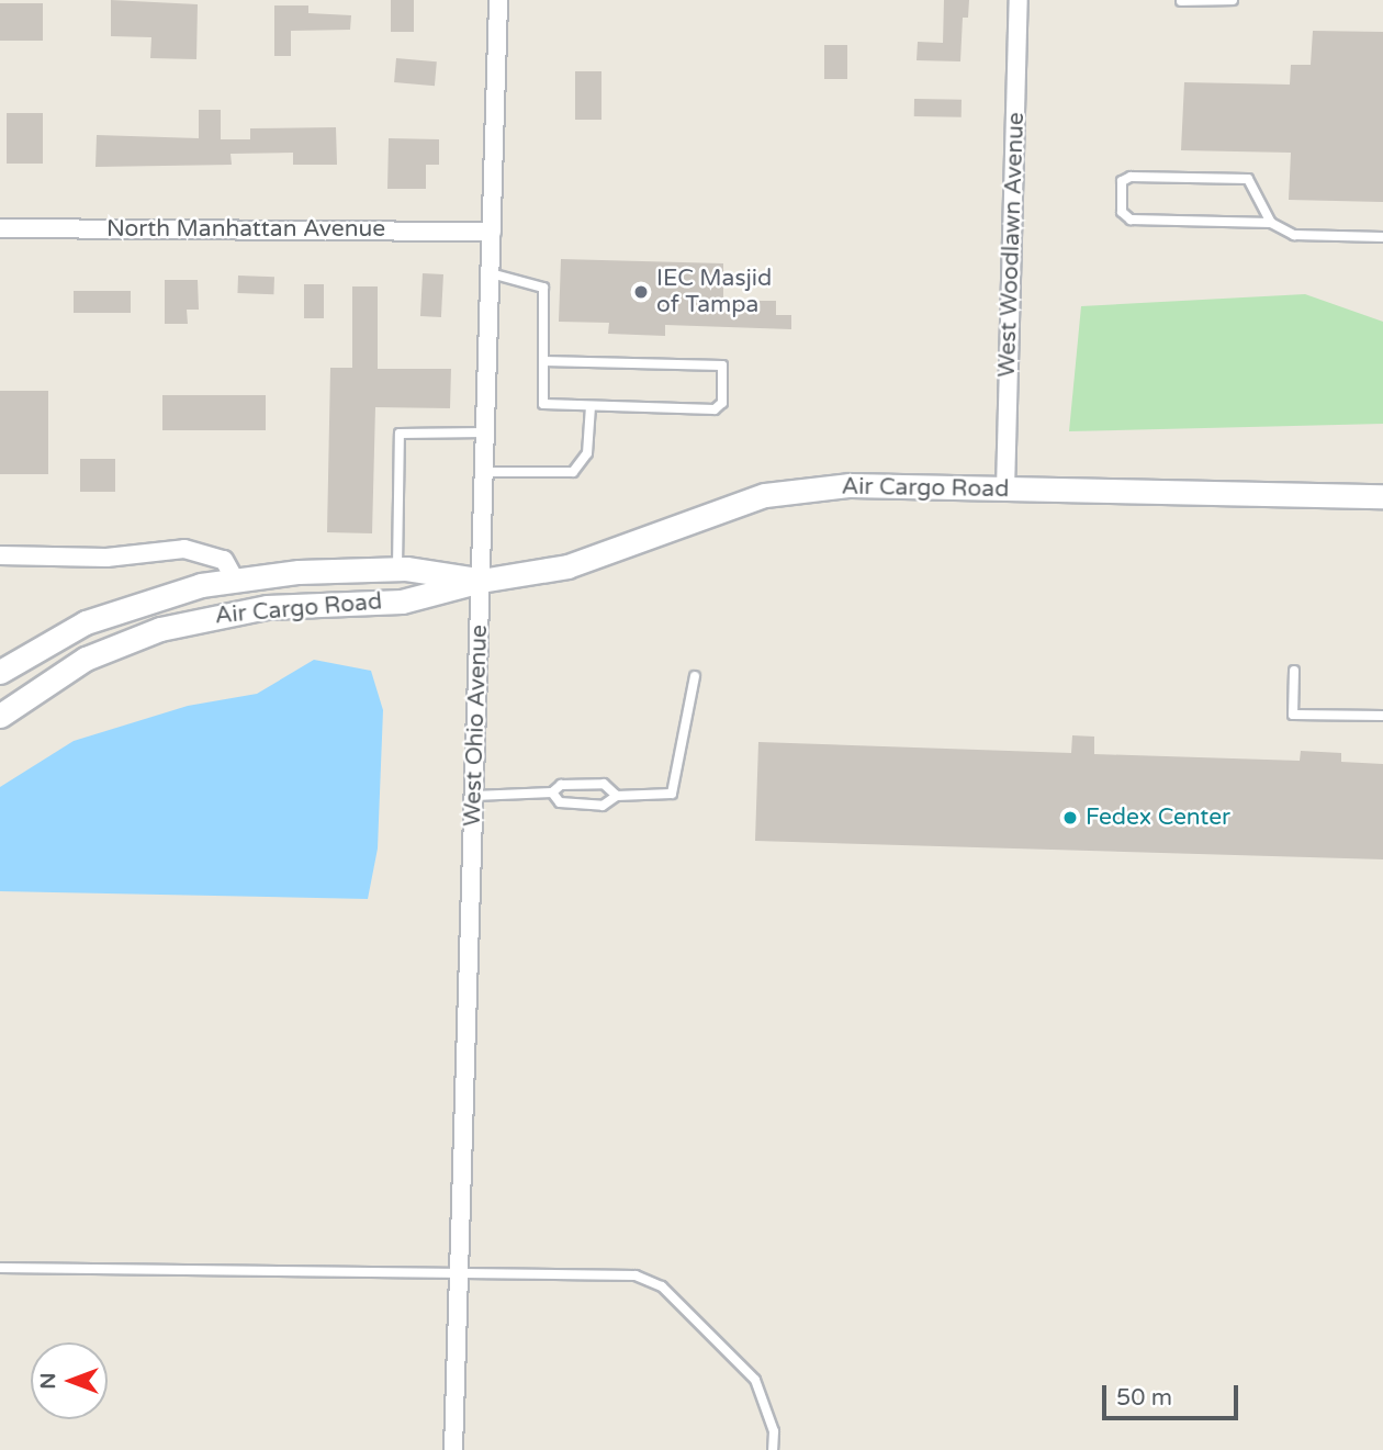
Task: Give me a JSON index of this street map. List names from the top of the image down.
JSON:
{
  "streets": {
    "street": [
      "North Manhattan Avenue",
      "West Woodlawn Avenue",
      "Air Cargo Road",
      "West Ohio Avenue"
    ]
  },
  "crossings": [
    ["North Manhattan Avenue", "West Ohio Avenue"],
    ["West Woodlawn Avenue", "Air Cargo Road"],
    ["Air Cargo Road", "West Ohio Avenue"]
  ],
  "places": ["IEC Masjid of Tampa", "Fedex Center"],
  "scale_bar": "50 m",
  "north": "left"
}
